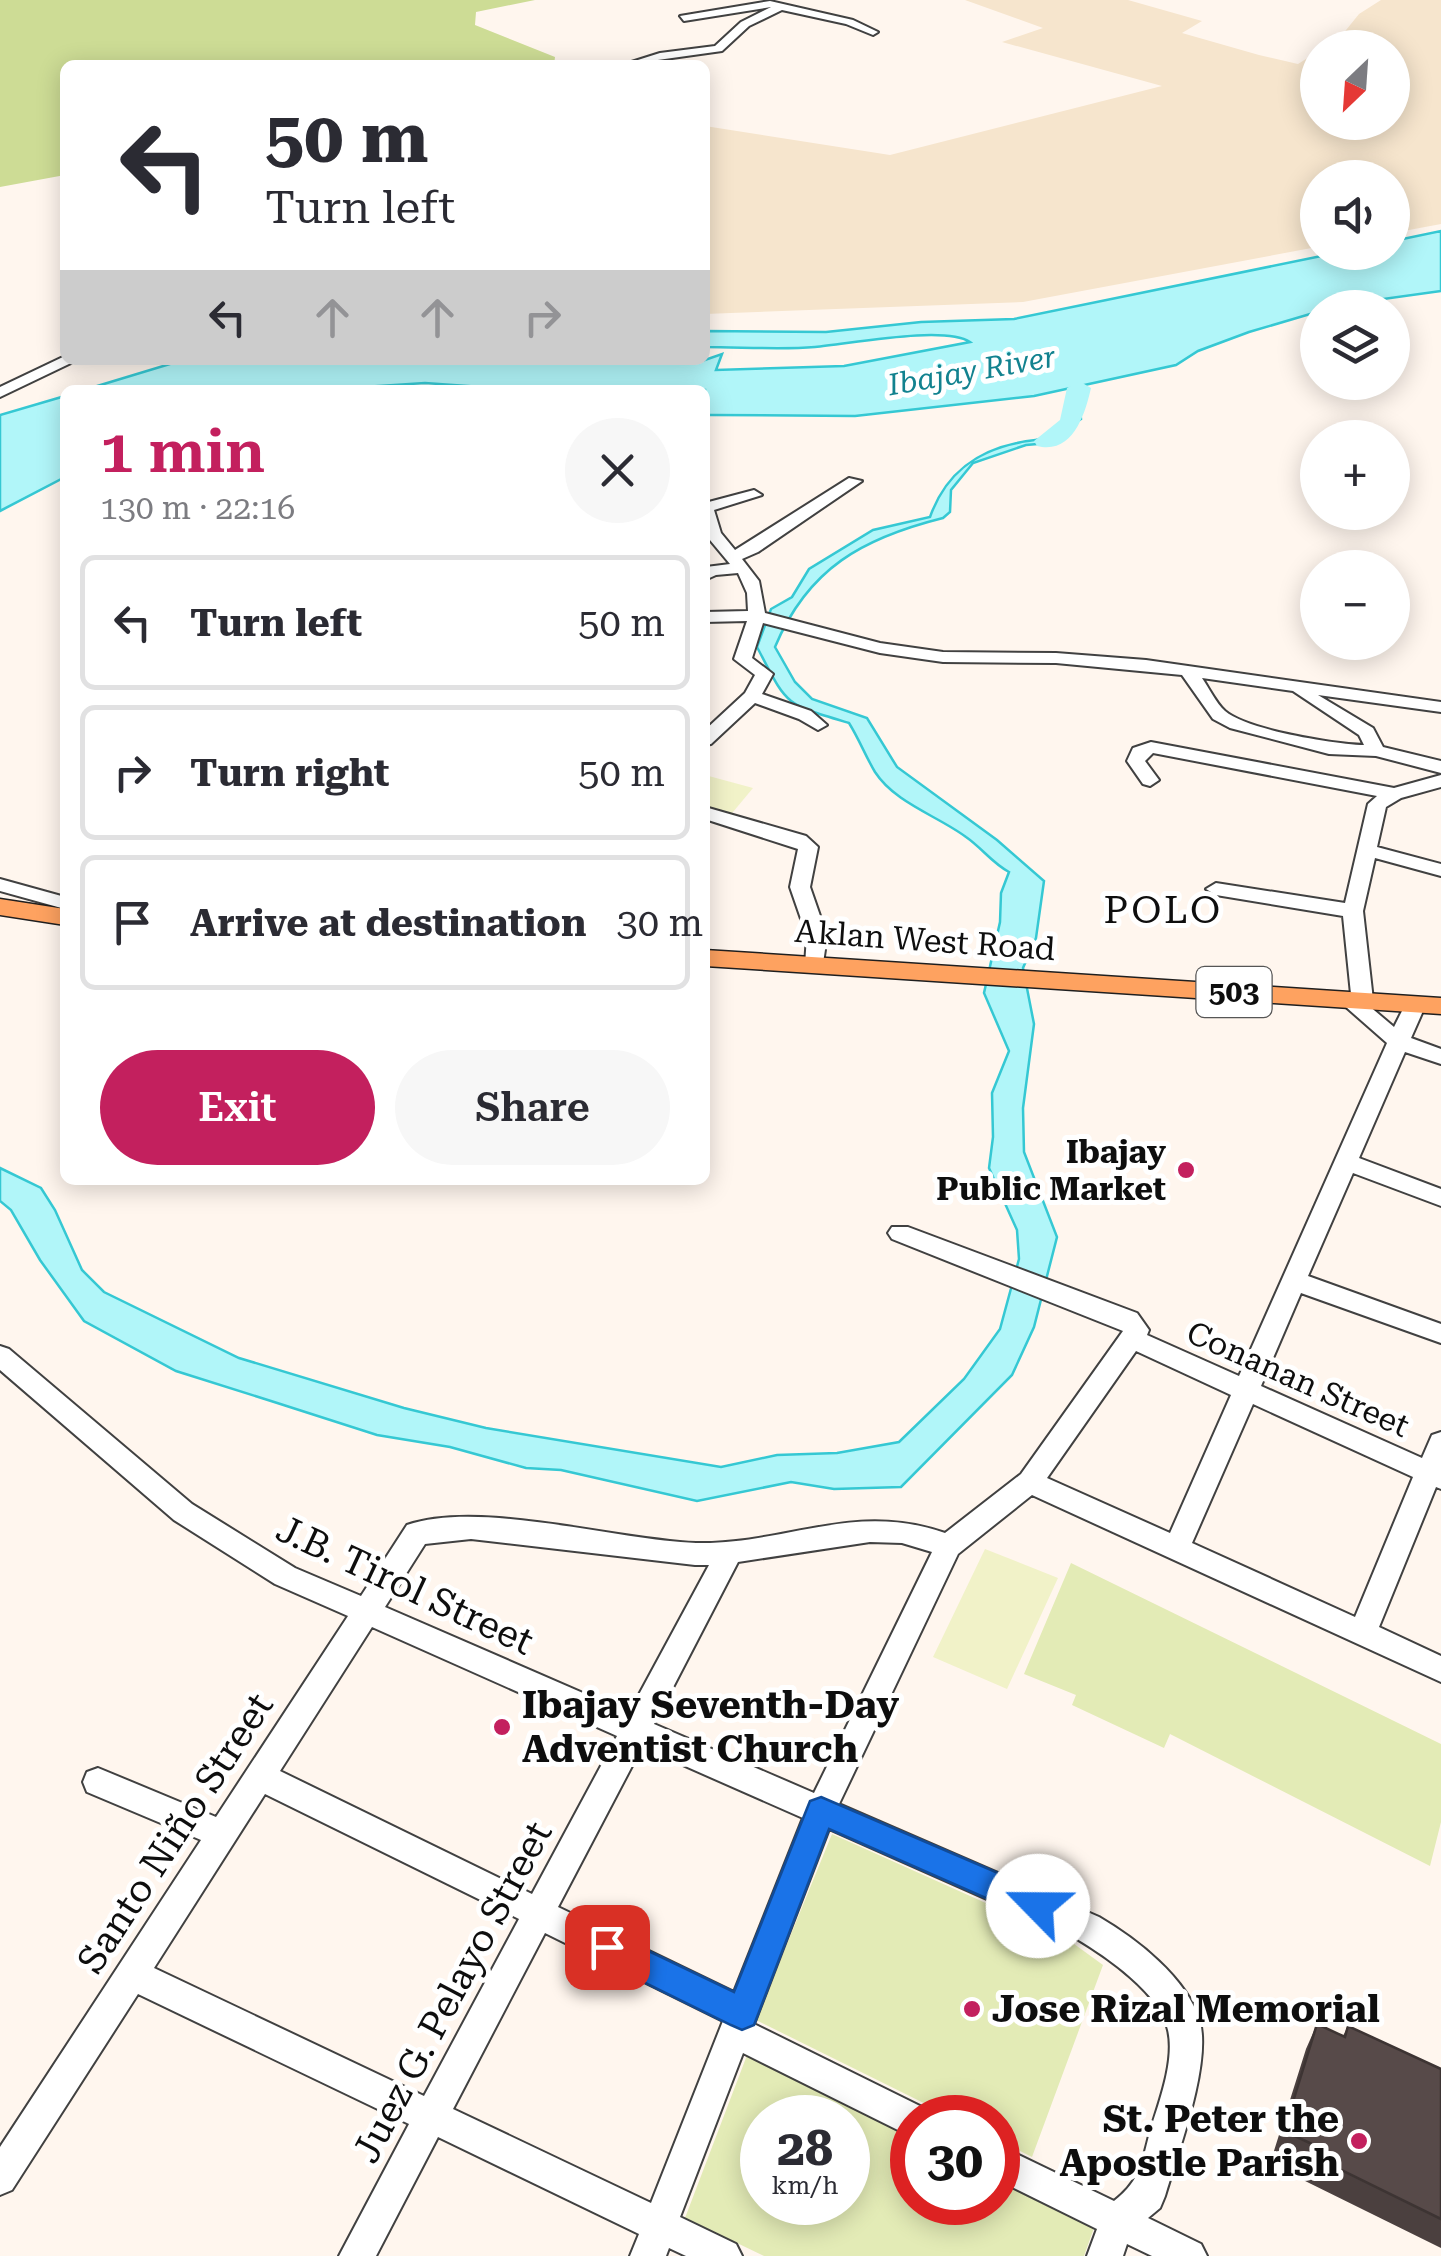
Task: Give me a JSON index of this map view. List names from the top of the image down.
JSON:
{
  "streets": {
    "main road": ["Aklan West Road", "503"],
    "street": [
      "Conanan Street",
      "J.B. Tirol Street",
      "Santo Niño Street",
      "Juez G. Pelayo Street"
    ]
  },
  "crossings": [
    ["J.B. Tirol Street", "Santo Niño Street"],
    ["J.B. Tirol Street", "Juez G. Pelayo Street"],
    ["Santo Niño Street", "Juez G. Pelayo Street"]
  ],
  "districts": ["POLO"],
  "water": ["Ibajay River"],
  "places": [
    "Ibajay Public Market",
    "Ibajay Seventh-Day Adventist Church",
    "Jose Rizal Memorial",
    "St. Peter the Apostle Parish"
  ],
  "north": "bottom left",
  "page": {
    "map_buttons": ["+", "−"],
    "turn": ["50 m", "Turn left"],
    "heading": ["1 min", "130 m · 22:16"],
    "list": [
      {
        "name": "Turn left",
        "value": "50 m"
      },
      {
        "name": "Turn right",
        "value": "50 m"
      },
      {
        "name": "Arrive at destination",
        "value": "30 m"
      }
    ],
    "buttons": ["Exit", "Share"],
    "speed": "28 km/h",
    "limit": "30"
  }
}
